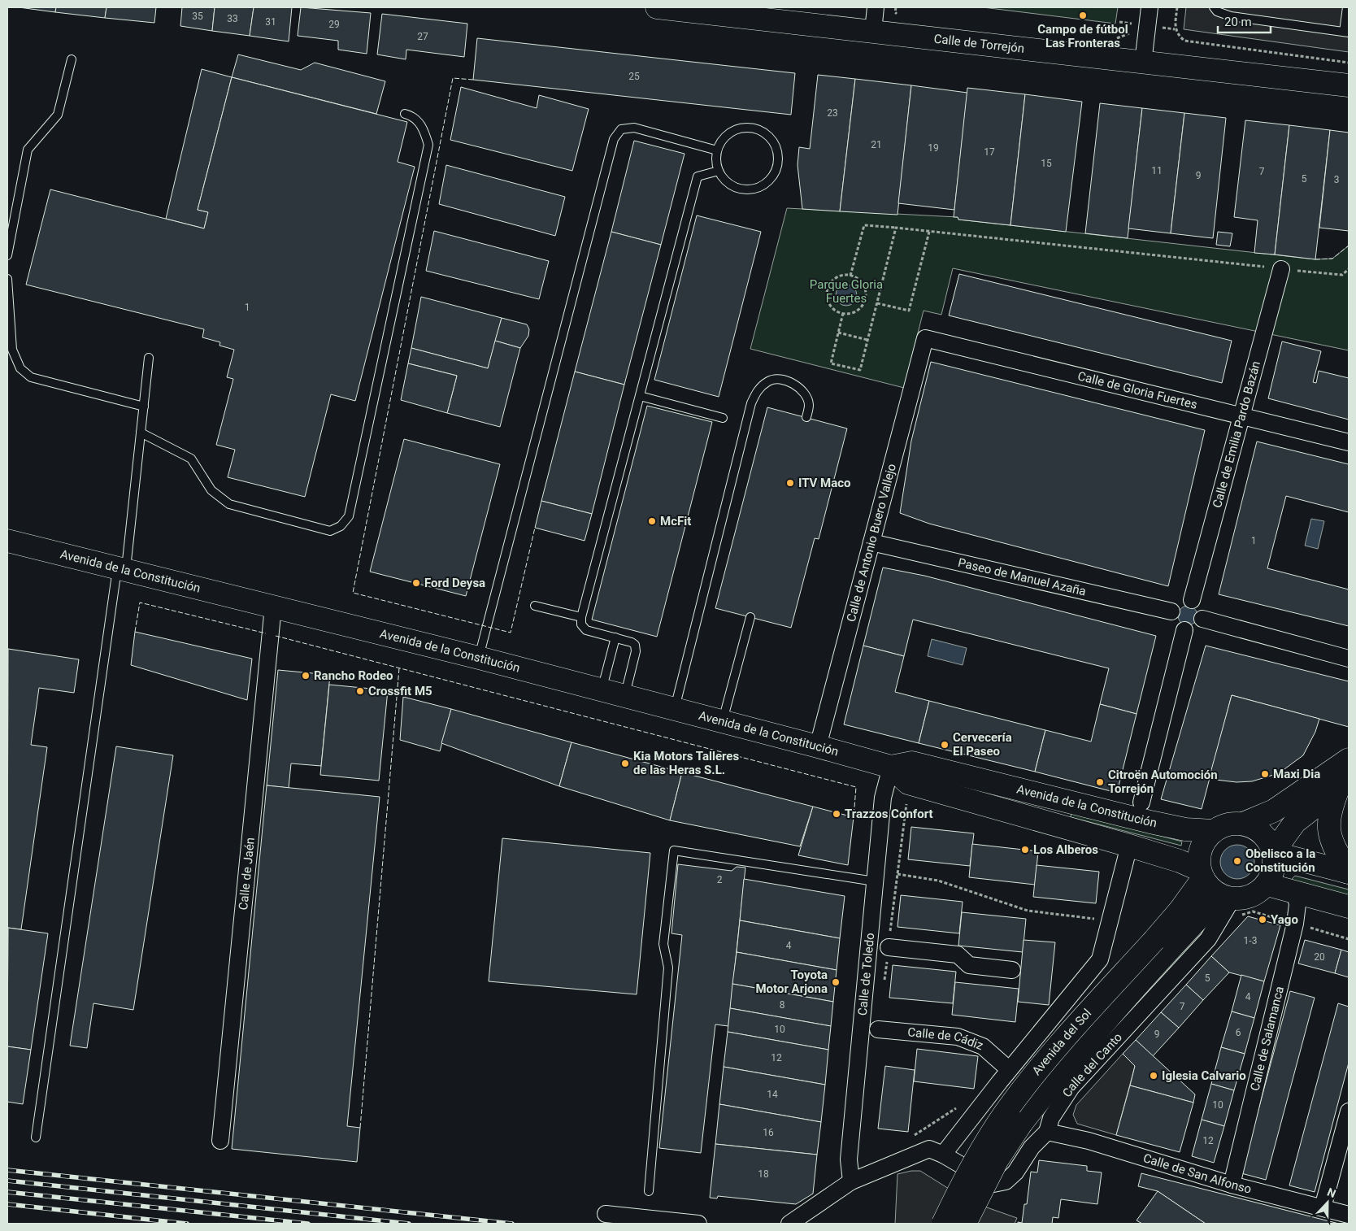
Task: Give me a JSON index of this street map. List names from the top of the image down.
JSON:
{
  "streets": {
    "main road": ["Calle de Torrejón", "Avenida de la Constitución", "Avenida del Sol"],
    "street": [
      "Calle de Gloria Fuertes",
      "Calle de Emilia Pardo Bazán",
      "Calle de Antonio Buero Vallejo",
      "Paseo de Manuel Azaña",
      "Calle de Jaén",
      "Calle de Toledo",
      "Calle de Salamanca",
      "Calle de Cádiz",
      "Calle del Canto",
      "Calle de San Alfonso"
    ]
  },
  "crossings": [
    ["Calle de Gloria Fuertes", "Calle de Emilia Pardo Bazán"],
    ["Calle de Gloria Fuertes", "Calle de Antonio Buero Vallejo"],
    ["Calle de Emilia Pardo Bazán", "Paseo de Manuel Azaña"],
    ["Calle de Antonio Buero Vallejo", "Avenida de la Constitución"],
    ["Calle de Antonio Buero Vallejo", "Paseo de Manuel Azaña"],
    ["Avenida de la Constitución", "Calle de Jaén"],
    ["Avenida de la Constitución", "Calle de Toledo"],
    ["Avenida de la Constitución", "Avenida del Sol"],
    ["Avenida de la Constitución", "Calle del Canto"],
    ["Calle de Toledo", "Calle del Canto"],
    ["Calle de Salamanca", "Calle de San Alfonso"],
    ["Avenida del Sol", "Calle del Canto"],
    ["Calle del Canto", "Calle de San Alfonso"]
  ],
  "parks": ["Parque Gloria Fuertes"],
  "places": [
    "Campo de fútbol Las Fronteras",
    "ITV Maco",
    "McFit",
    "Ford Deysa",
    "Rancho Rodeo",
    "Crossfit M5",
    "Cervecería El Paseo",
    "Kia Motors Talleres de las Heras S.L.",
    "Maxi Dia",
    "Citroën Automoción Torrejón",
    "Trazzos Confort",
    "Los Alberos",
    "Obelisco a la Constitución",
    "Yago",
    "Toyota Motor Arjona",
    "Iglesia Calvario"
  ],
  "house_numbers": [
    "35",
    "33",
    "31",
    "29",
    "27",
    "25",
    "23",
    "21",
    "19",
    "17",
    "15",
    "11",
    "7",
    "9",
    "5",
    "3",
    "1",
    "1",
    "2",
    "1-3",
    "4",
    "20",
    "5",
    "4",
    "8",
    "7",
    "10",
    "6",
    "9",
    "12",
    "14",
    "10",
    "16",
    "12",
    "18"
  ],
  "scale_bar": "20 m",
  "north": "top"
}
